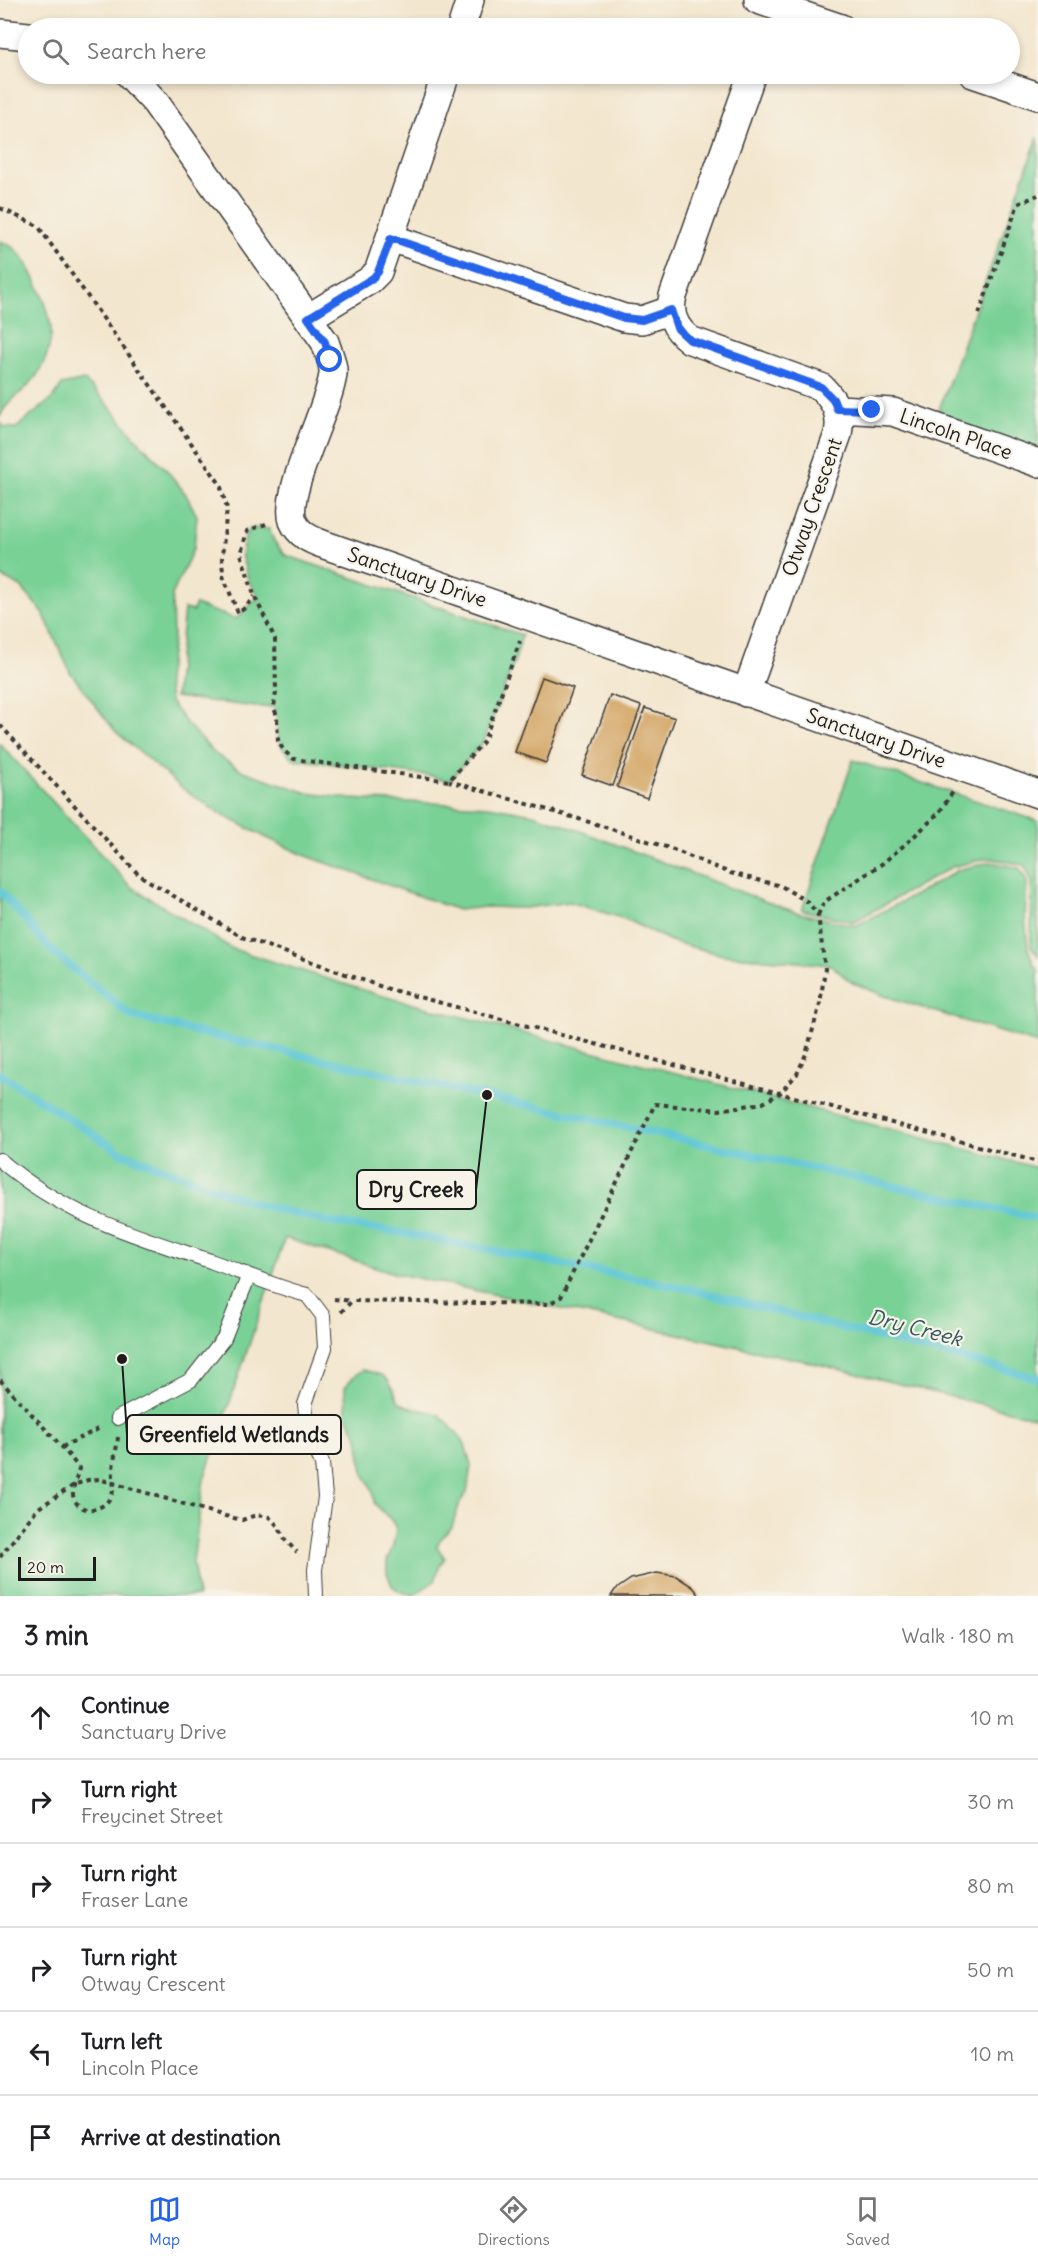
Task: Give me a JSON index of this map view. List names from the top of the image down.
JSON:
{
  "streets": {
    "street": ["Lincoln Place", "Otway Crescent", "Sanctuary Drive"]
  },
  "crossings": [
    ["Lincoln Place", "Otway Crescent"],
    ["Otway Crescent", "Sanctuary Drive"]
  ],
  "water": ["Dry Creek"],
  "places": ["Dry Creek", "Greenfield Wetlands"],
  "scale_bar": "20 m",
  "page": {
    "search": "Search here",
    "scale": "20 m",
    "heading": ["3 min", "Walk · 180 m"],
    "list": [
      ["Continue", "Sanctuary Drive", "10 m"],
      ["Turn right", "Freycinet Street", "30 m"],
      ["Turn right", "Fraser Lane", "80 m"],
      ["Turn right", "Otway Crescent", "50 m"],
      ["Turn left", "Lincoln Place", "10 m"],
      "Arrive at destination"
    ],
    "nav": ["Map", "Directions", "Saved"]
  }
}
